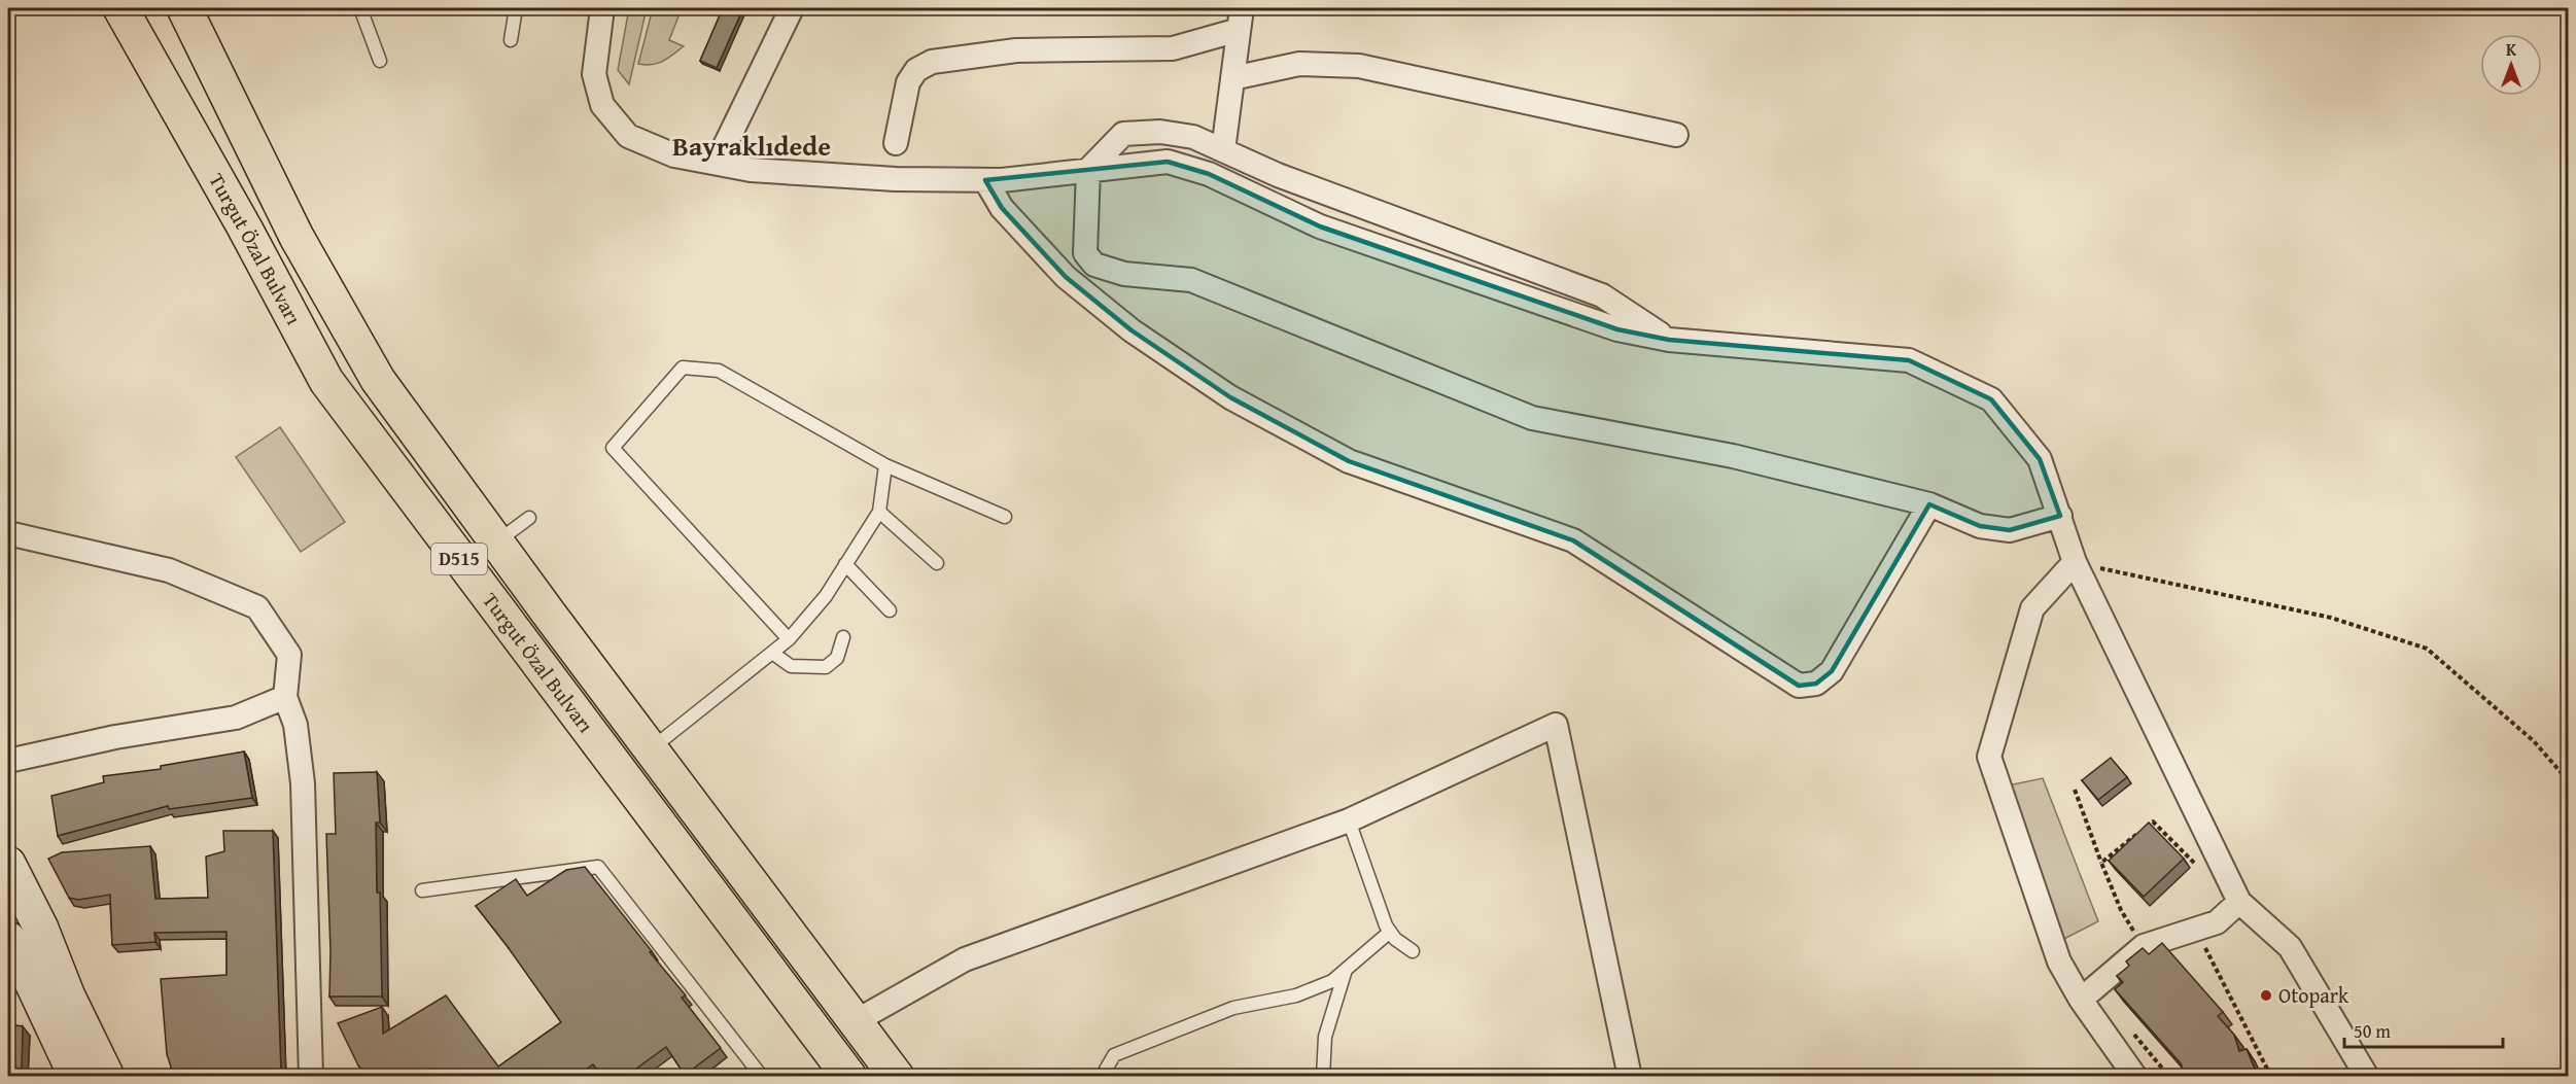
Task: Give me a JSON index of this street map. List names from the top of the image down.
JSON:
{
  "streets": {
    "highway": ["Turgut Özal Bulvarı", "D515"]
  },
  "districts": ["Bayraklıdede"],
  "places": ["Otopark"],
  "scale_bar": "50 m",
  "north": "top"
}
